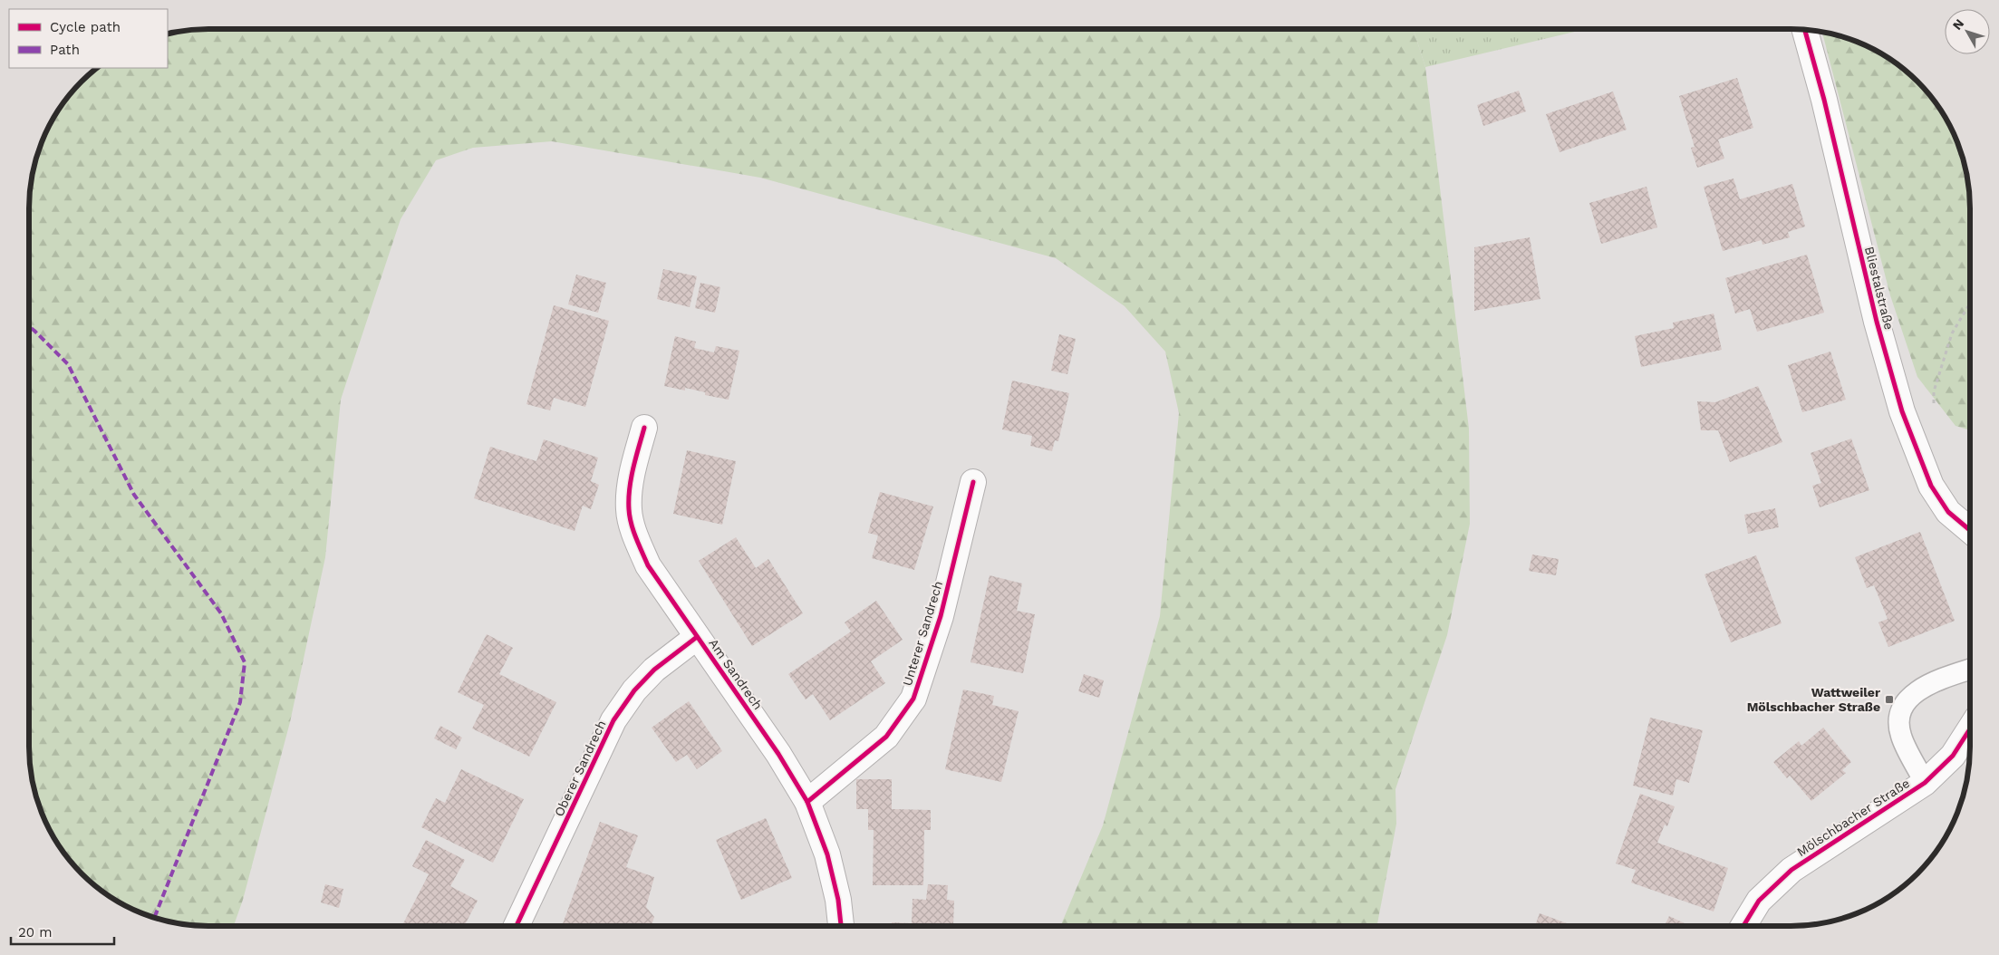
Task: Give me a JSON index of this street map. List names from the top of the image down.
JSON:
{
  "streets": {
    "street": [
      "Bliestalstraße",
      "Unterer Sandrech",
      "Am Sandrech",
      "Oberer Sandrech",
      "Mölschbacher Straße"
    ]
  },
  "crossings": [
    ["Unterer Sandrech", "Am Sandrech"],
    ["Am Sandrech", "Oberer Sandrech"]
  ],
  "places": {
    "transit": ["Wattweiler Mölschbacher Straße"]
  },
  "legend": ["Cycle path", "Path"],
  "scale_bar": "20 m",
  "north": "top left"
}
